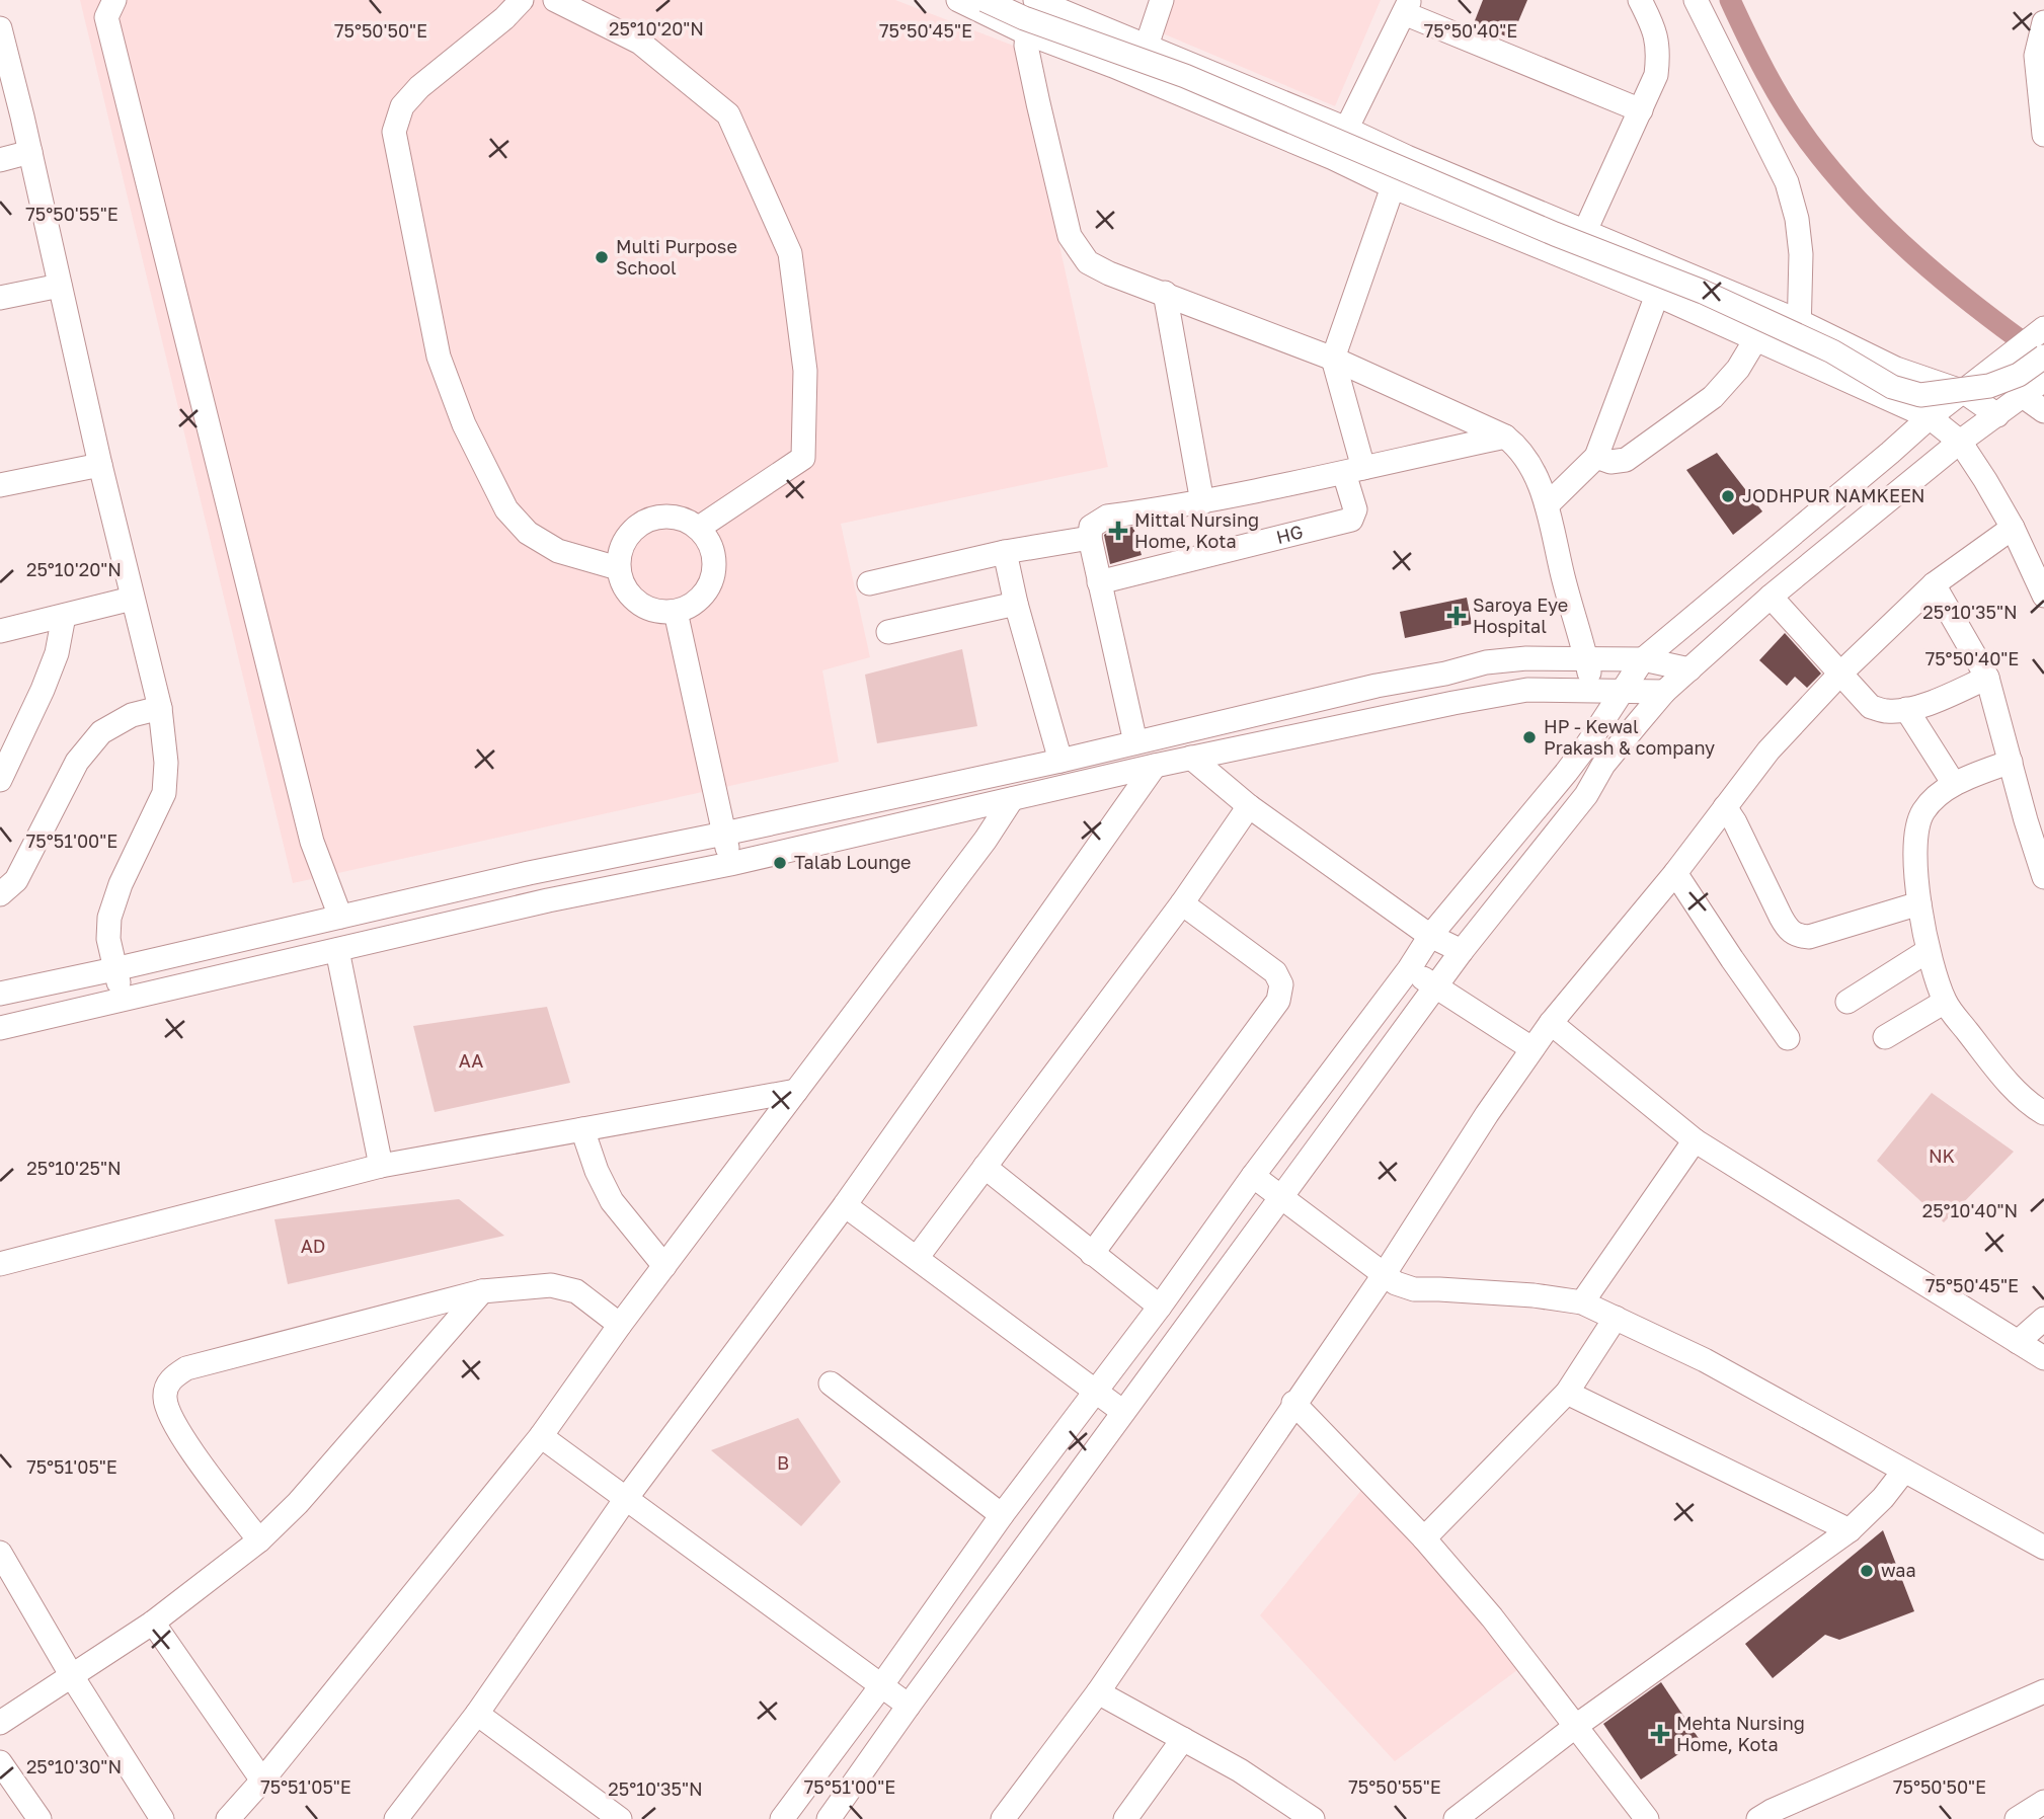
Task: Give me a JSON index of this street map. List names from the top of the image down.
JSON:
{
  "streets": {
    "street": ["HG"]
  },
  "parks": [
    "AA",
    "NK",
    "AD",
    "B"
  ],
  "places": {
    "other": [
      "Multi Purpose School",
      "JODHPUR NAMKEEN",
      "HP - Kewal Prakash & company",
      "Talab Lounge",
      "waa"
    ],
    "health": ["Mittal Nursing Home, Kota", "Saroya Eye Hospital", "Mehta Nursing Home, Kota"]
  },
  "coordinates": [
    "25°10'20\"N",
    "75°50'50\"E",
    "75°50'45\"E",
    "75°50'40\"E",
    "75°50'55\"E",
    "25°10'35\"N",
    "75°51'00\"E",
    "25°10'25\"N",
    "25°10'40\"N",
    "75°51'05\"E",
    "25°10'30\"N"
  ]
}
